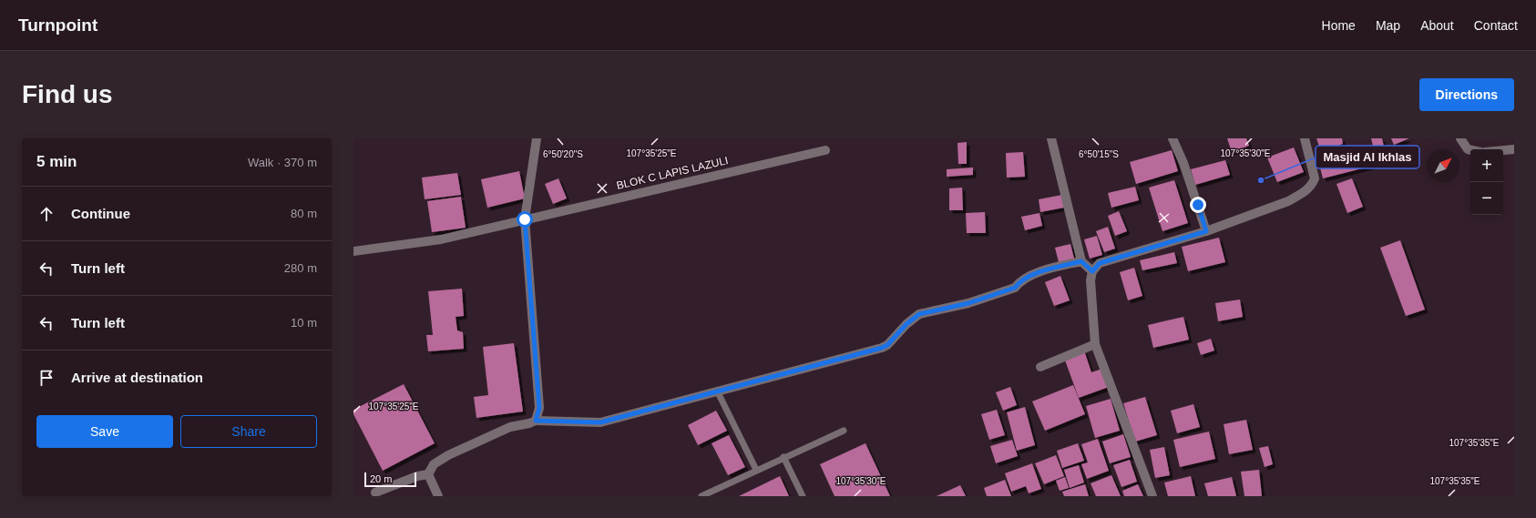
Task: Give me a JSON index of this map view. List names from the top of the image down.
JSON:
{
  "streets": {
    "street": ["BLOK C LAPIS LAZULI"]
  },
  "places": ["Masjid Al Ikhlas"],
  "scale_bar": "20 m",
  "north": "top right",
  "page": {
    "header": "Turnpoint",
    "nav": [
      "Home",
      "Map",
      "About",
      "Contact"
    ],
    "buttons": [
      "Directions",
      ["Save", "Share"]
    ],
    "title": "Find us",
    "heading": ["5 min", "Walk · 370 m"],
    "map_buttons": ["+", "−"],
    "list": [
      ["Continue", "80 m"],
      ["Turn left", "280 m"],
      ["Turn left", "10 m"],
      "Arrive at destination"
    ],
    "scale": "20 m"
  },
  "coordinates": [
    "107°35'25\"E",
    "107°35'30\"E",
    "6°50'20\"S",
    "6°50'15\"S",
    "107°35'35\"E"
  ]
}
